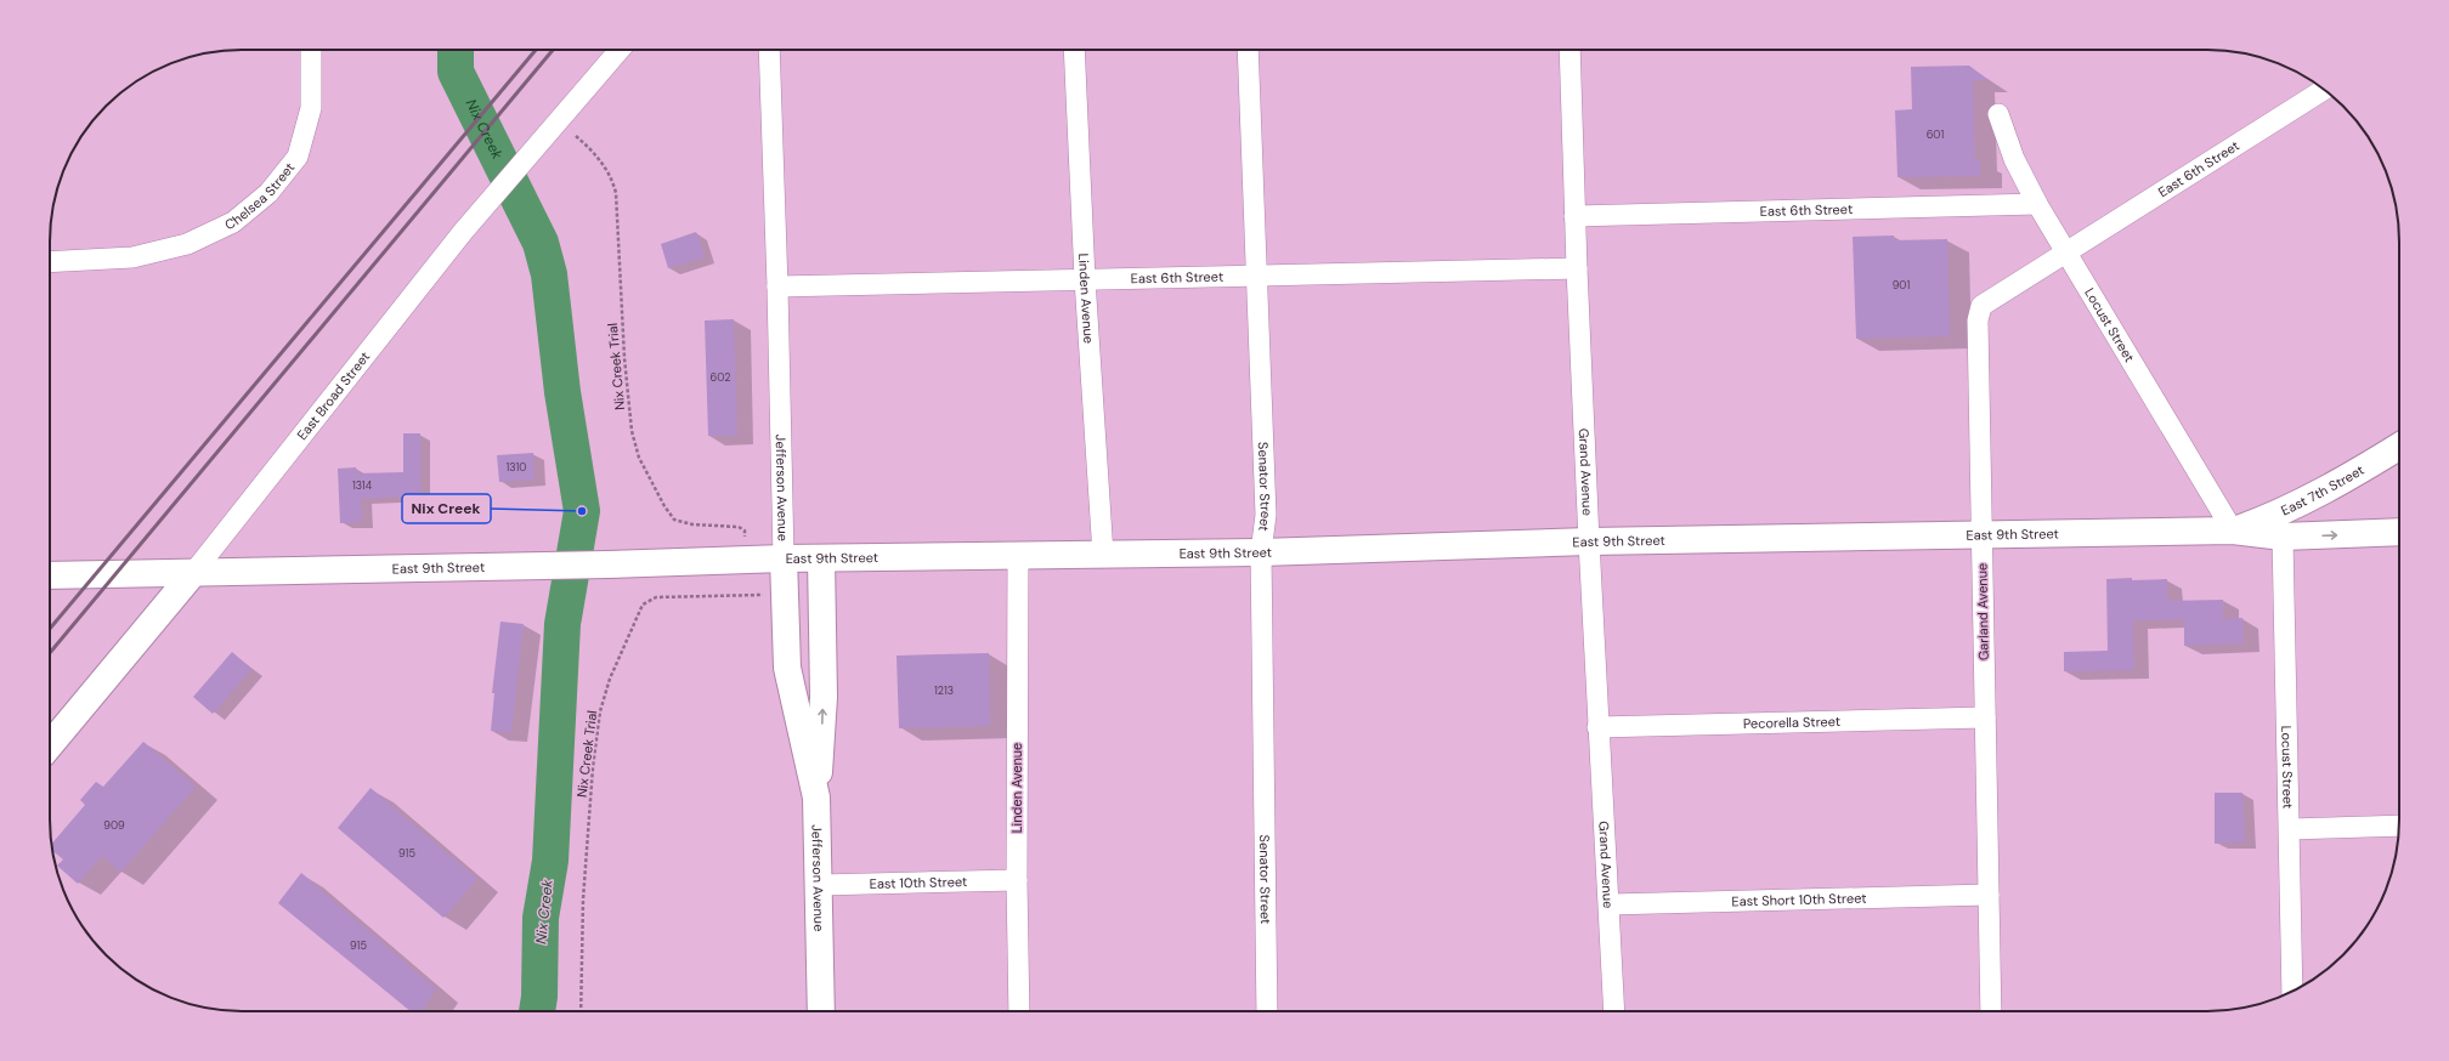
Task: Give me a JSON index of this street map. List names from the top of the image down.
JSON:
{
  "streets": {
    "main road": [
      "East Broad Street",
      "Jefferson Avenue",
      "East 7th Street",
      "East 9th Street"
    ],
    "street": [
      "East 6th Street",
      "Chelsea Street",
      "Linden Avenue",
      "Locust Street",
      "Grand Avenue",
      "Senator Street",
      "Garland Avenue",
      "Pecorella Street",
      "East 10th Street",
      "East Short 10th Street"
    ],
    "path": ["Nix Creek Trial"]
  },
  "crossings": [
    ["East 6th Street", "Linden Avenue"],
    ["East 6th Street", "Locust Street"],
    ["East 6th Street", "Grand Avenue"],
    ["East 6th Street", "Senator Street"],
    ["East 6th Street", "Jefferson Avenue"],
    ["East 6th Street", "Garland Avenue"],
    ["Linden Avenue", "East 9th Street"],
    ["Linden Avenue", "East 10th Street"],
    ["Locust Street", "East 7th Street"],
    ["Locust Street", "East 9th Street"],
    ["Locust Street", "Garland Avenue"],
    ["East Broad Street", "East 9th Street"],
    ["Grand Avenue", "East 9th Street"],
    ["Grand Avenue", "Pecorella Street"],
    ["Grand Avenue", "East Short 10th Street"],
    ["Senator Street", "East 9th Street"],
    ["Jefferson Avenue", "East 9th Street"],
    ["Jefferson Avenue", "East 10th Street"],
    ["East 7th Street", "East 9th Street"],
    ["East 9th Street", "Garland Avenue"],
    ["Garland Avenue", "Pecorella Street"],
    ["Garland Avenue", "East Short 10th Street"]
  ],
  "water": ["Nix Creek"],
  "places": ["Nix Creek"],
  "house_numbers": [
    "601",
    "901",
    "602",
    "1310",
    "1314",
    "1213",
    "909",
    "915",
    "915"
  ]
}
